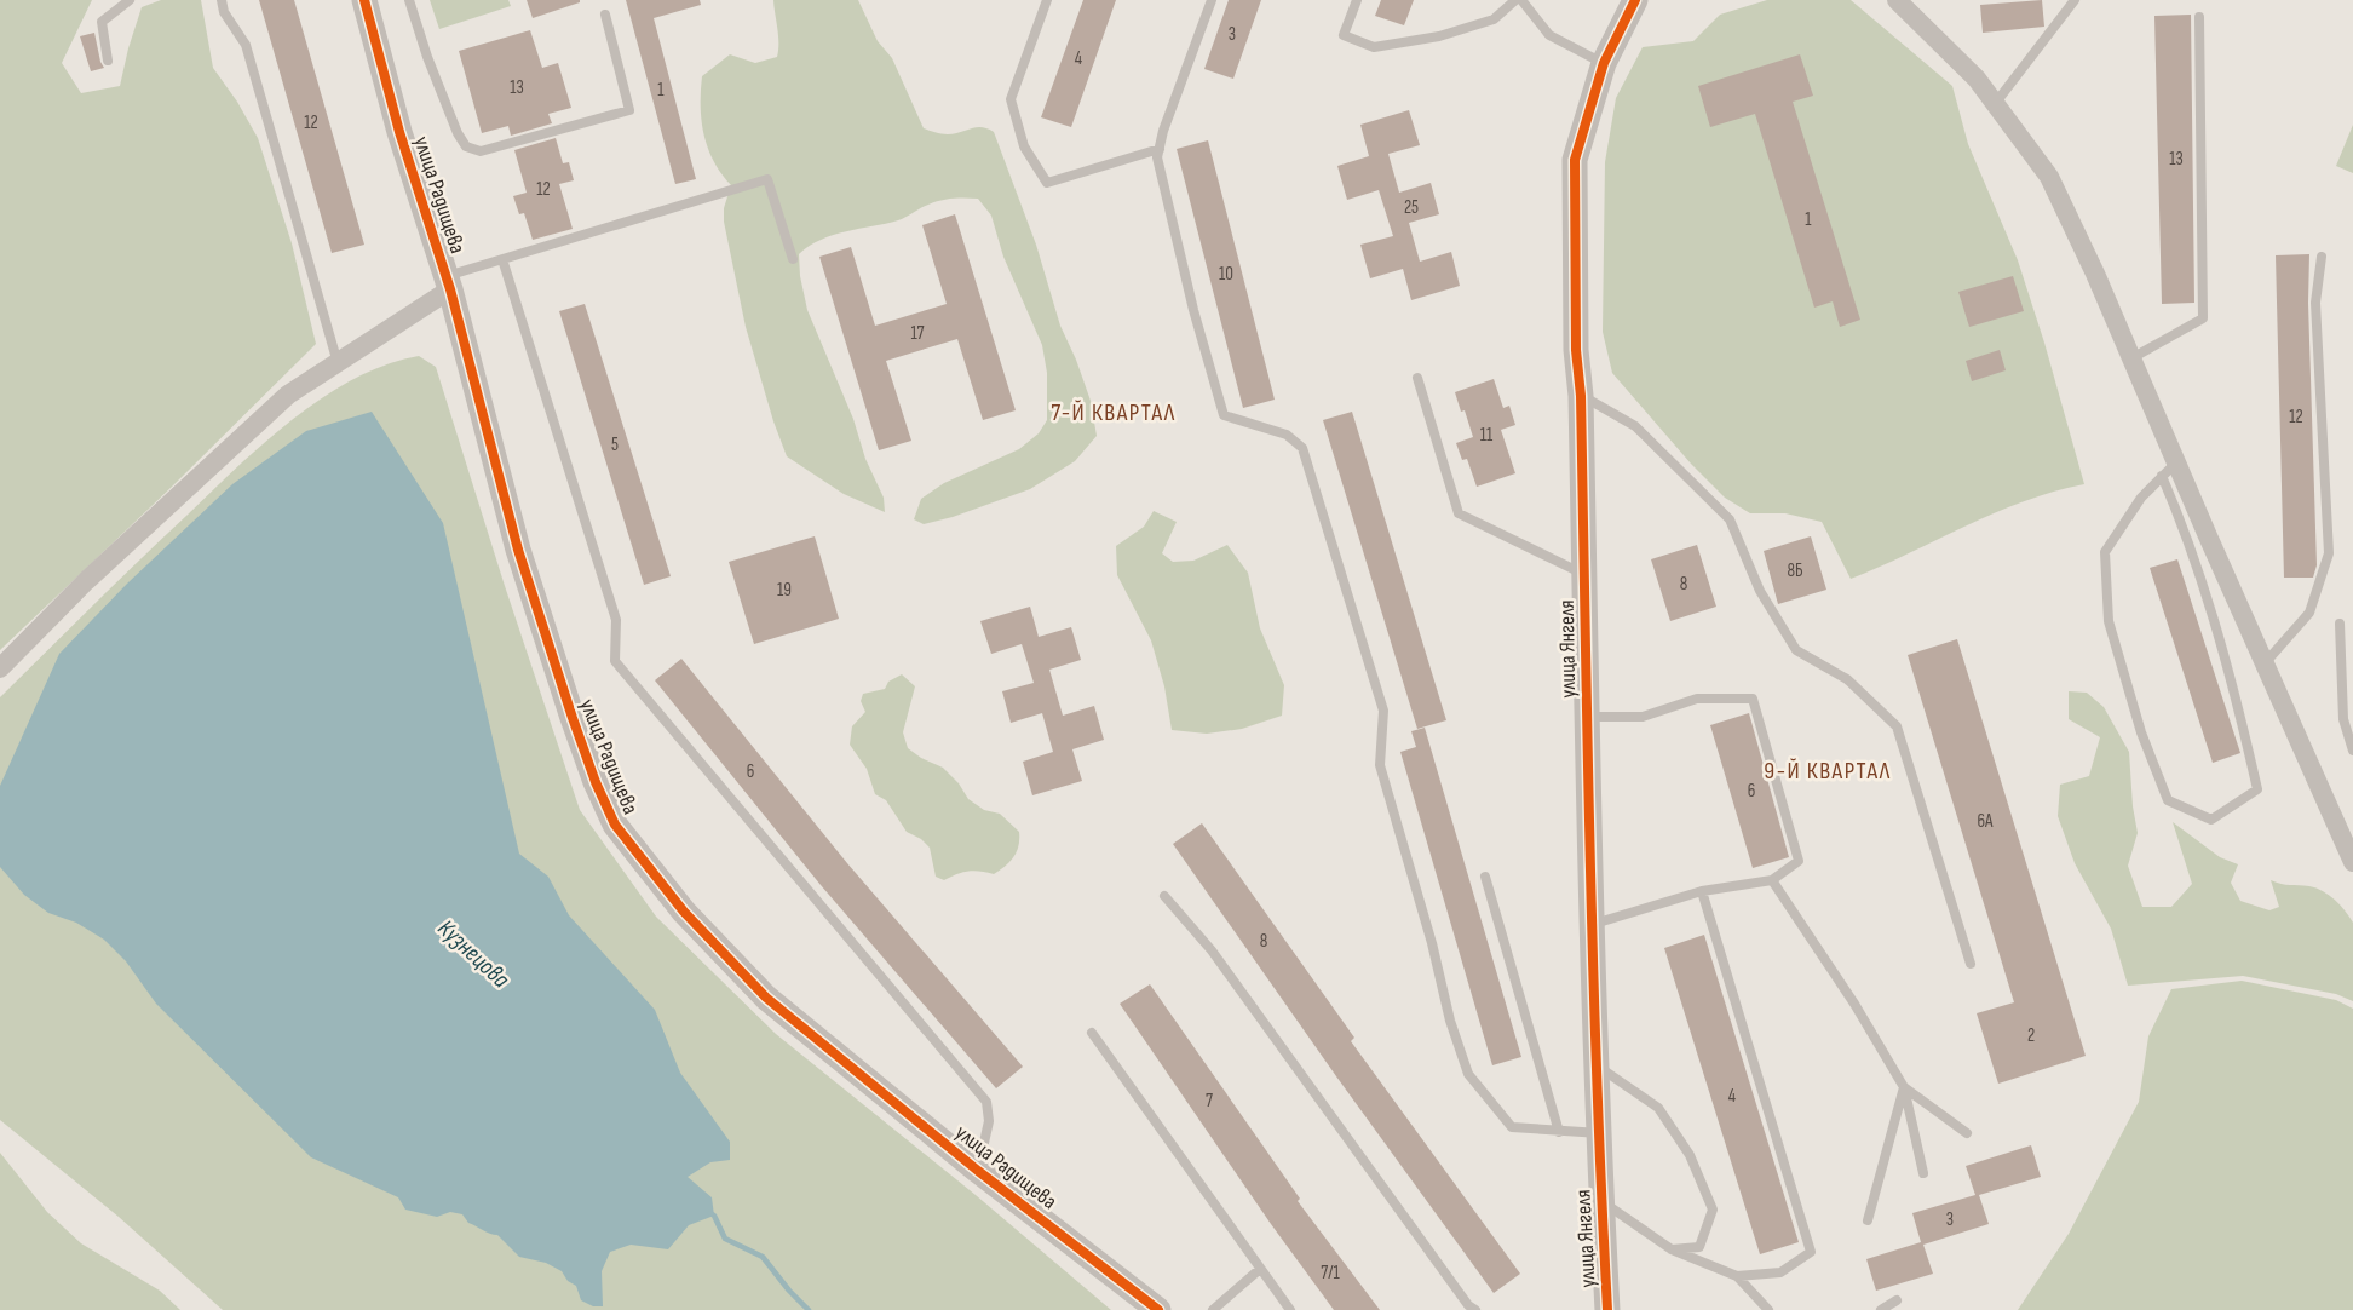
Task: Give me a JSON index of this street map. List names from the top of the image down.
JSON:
{
  "streets": {
    "street": ["улица Радищева", "улица Янгеля"]
  },
  "districts": ["7-Й КВАРТАЛ", "9-Й КВАРТАЛ"],
  "water": ["Кузнецова"],
  "house_numbers": [
    "3",
    "4",
    "13",
    "1",
    "12",
    "13",
    "12",
    "25",
    "1",
    "10",
    "17",
    "12",
    "11",
    "5",
    "8Б",
    "8",
    "19",
    "6",
    "6",
    "6А",
    "8",
    "2",
    "4",
    "7",
    "3",
    "7/1"
  ]
}
